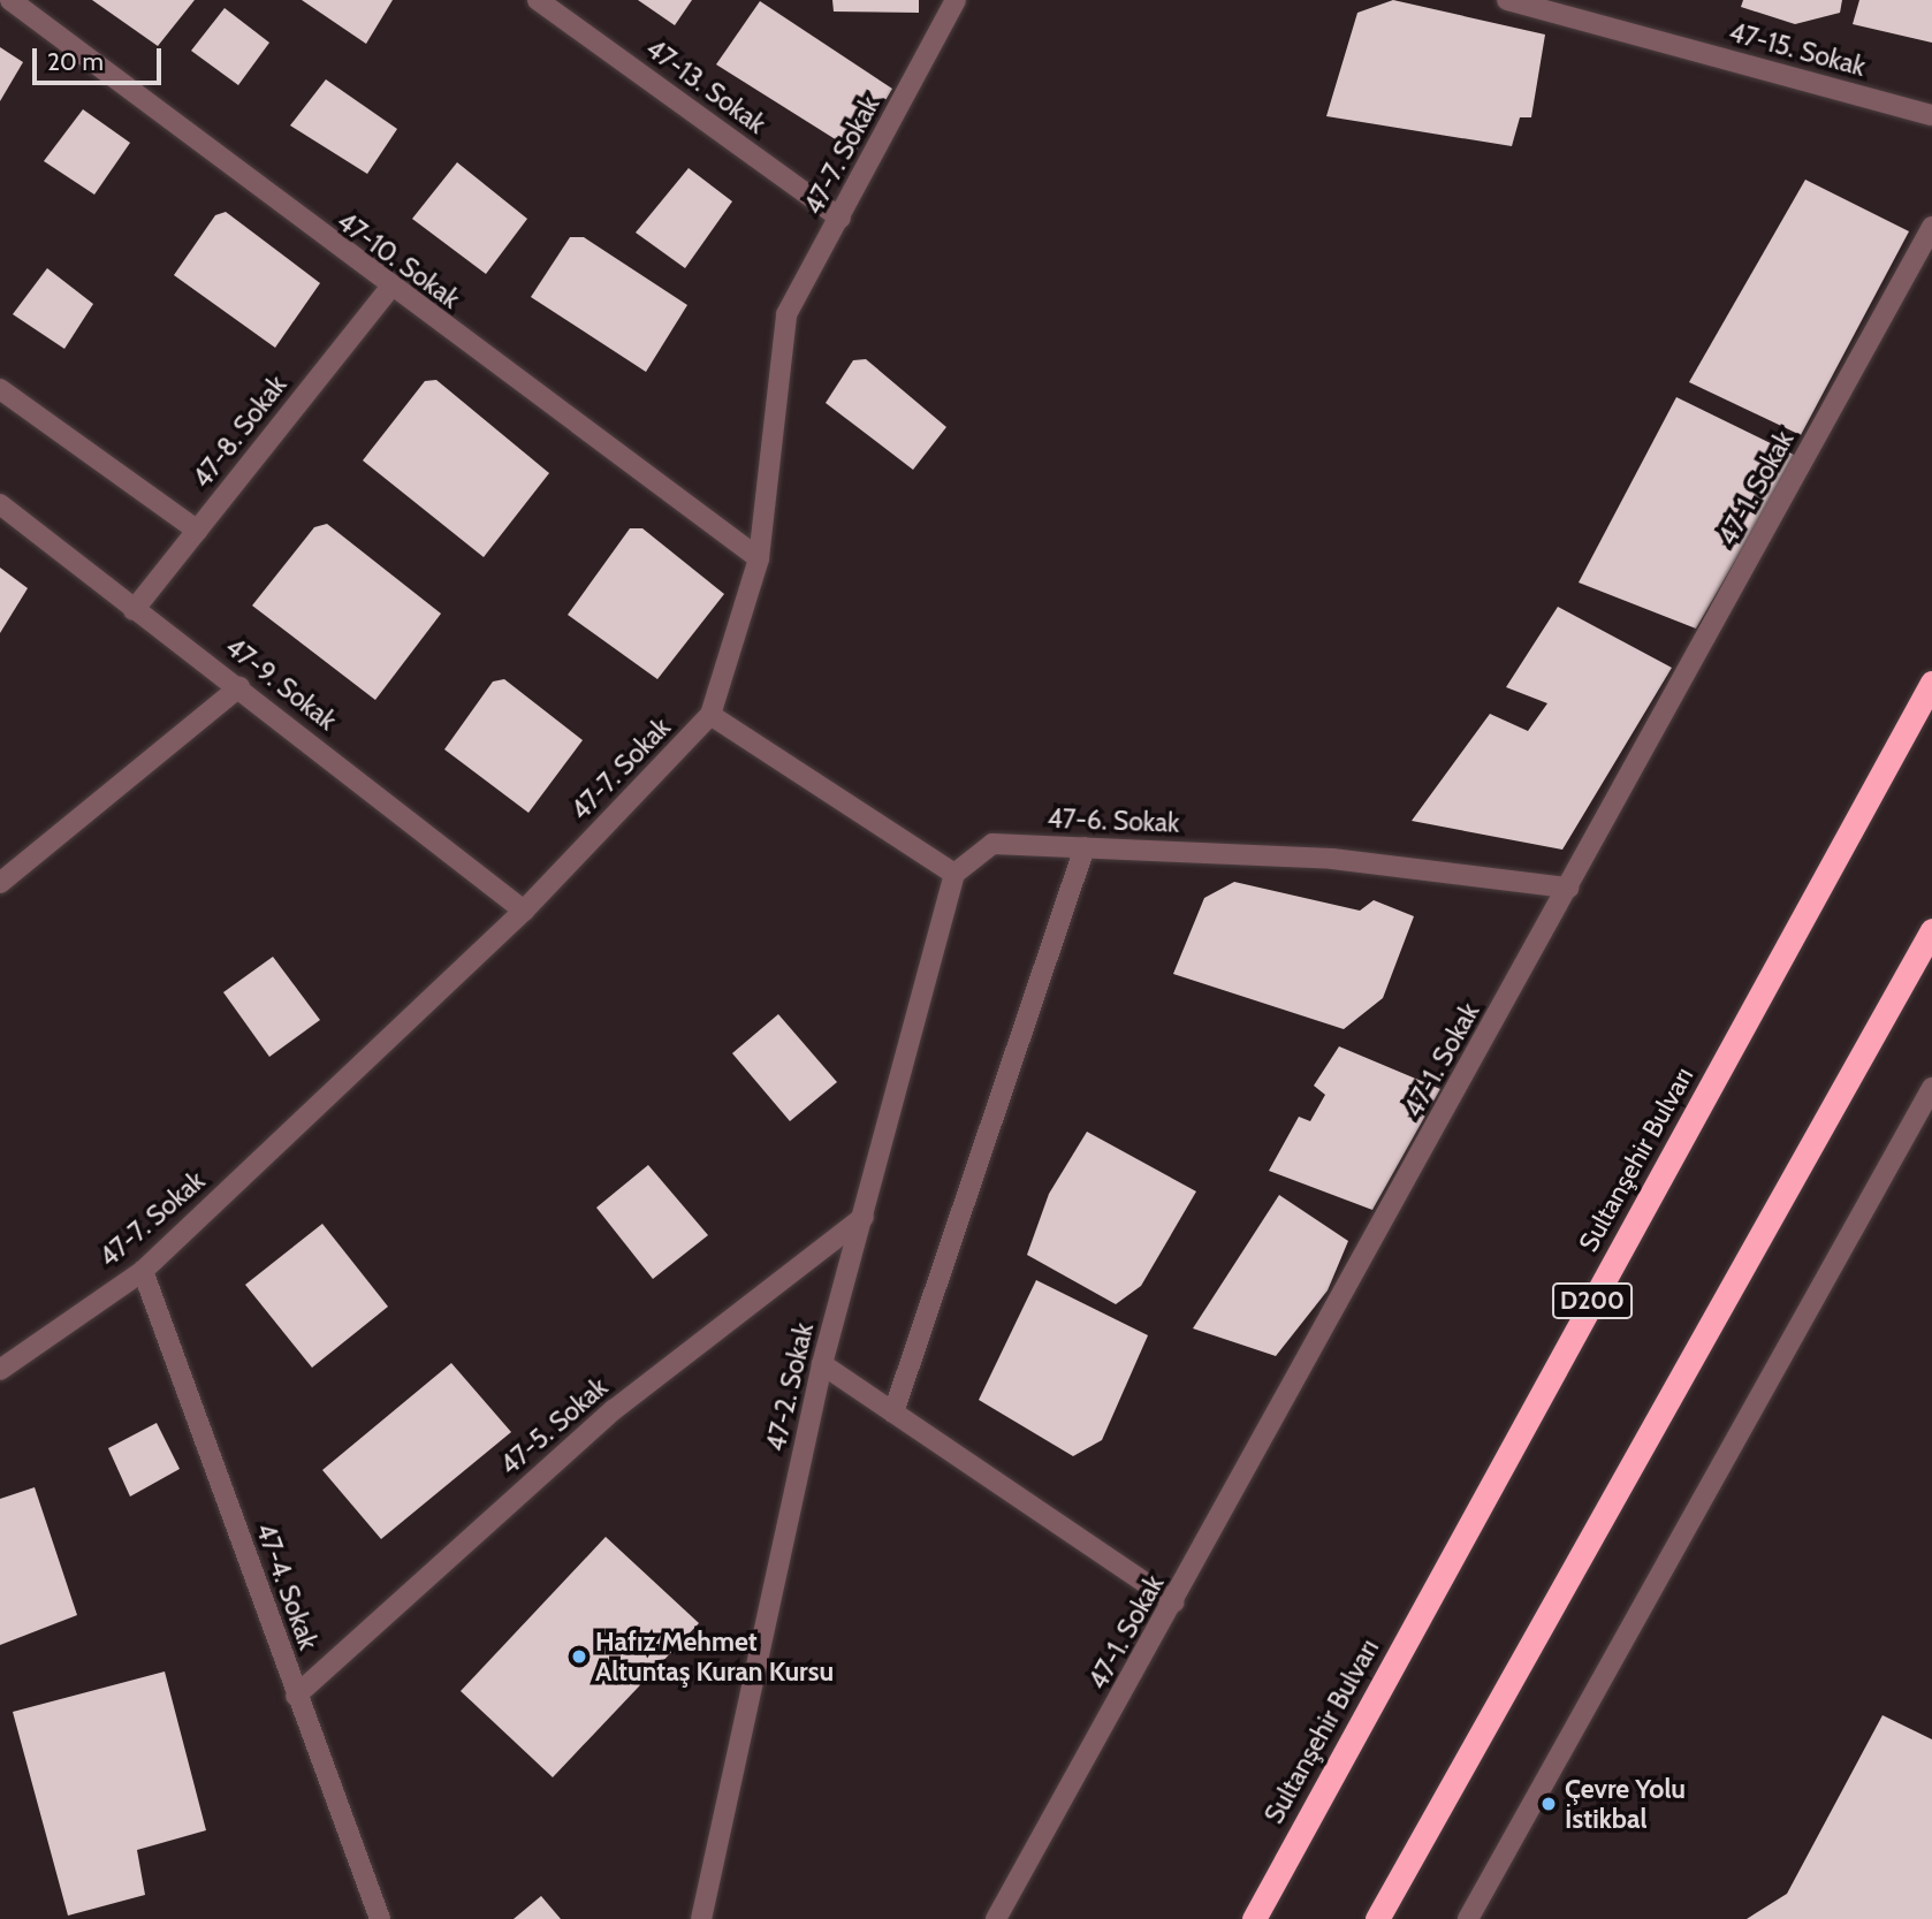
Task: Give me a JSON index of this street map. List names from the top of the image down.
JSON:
{
  "streets": {
    "highway": ["Sultanşehir Bulvarı", "D200"],
    "street": [
      "47-15. Sokak",
      "47-13. Sokak",
      "47-7. Sokak",
      "47-10. Sokak",
      "47-8. Sokak",
      "47-1. Sokak",
      "47-9. Sokak",
      "47-6. Sokak",
      "47-2. Sokak",
      "47-5. Sokak",
      "47-4. Sokak"
    ]
  },
  "crossings": [
    ["47-13. Sokak", "47-7. Sokak"],
    ["47-7. Sokak", "47-10. Sokak"],
    ["47-7. Sokak", "47-9. Sokak"],
    ["47-7. Sokak", "47-4. Sokak"],
    ["47-10. Sokak", "47-8. Sokak"],
    ["47-8. Sokak", "47-9. Sokak"],
    ["47-1. Sokak", "47-6. Sokak"],
    ["47-6. Sokak", "47-2. Sokak"],
    ["47-2. Sokak", "47-5. Sokak"],
    ["47-5. Sokak", "47-4. Sokak"]
  ],
  "places": ["Hafız Mehmet Altuntaş Kuran Kursu", "Çevre Yolu İstikbal"],
  "scale_bar": "20 m"
}
